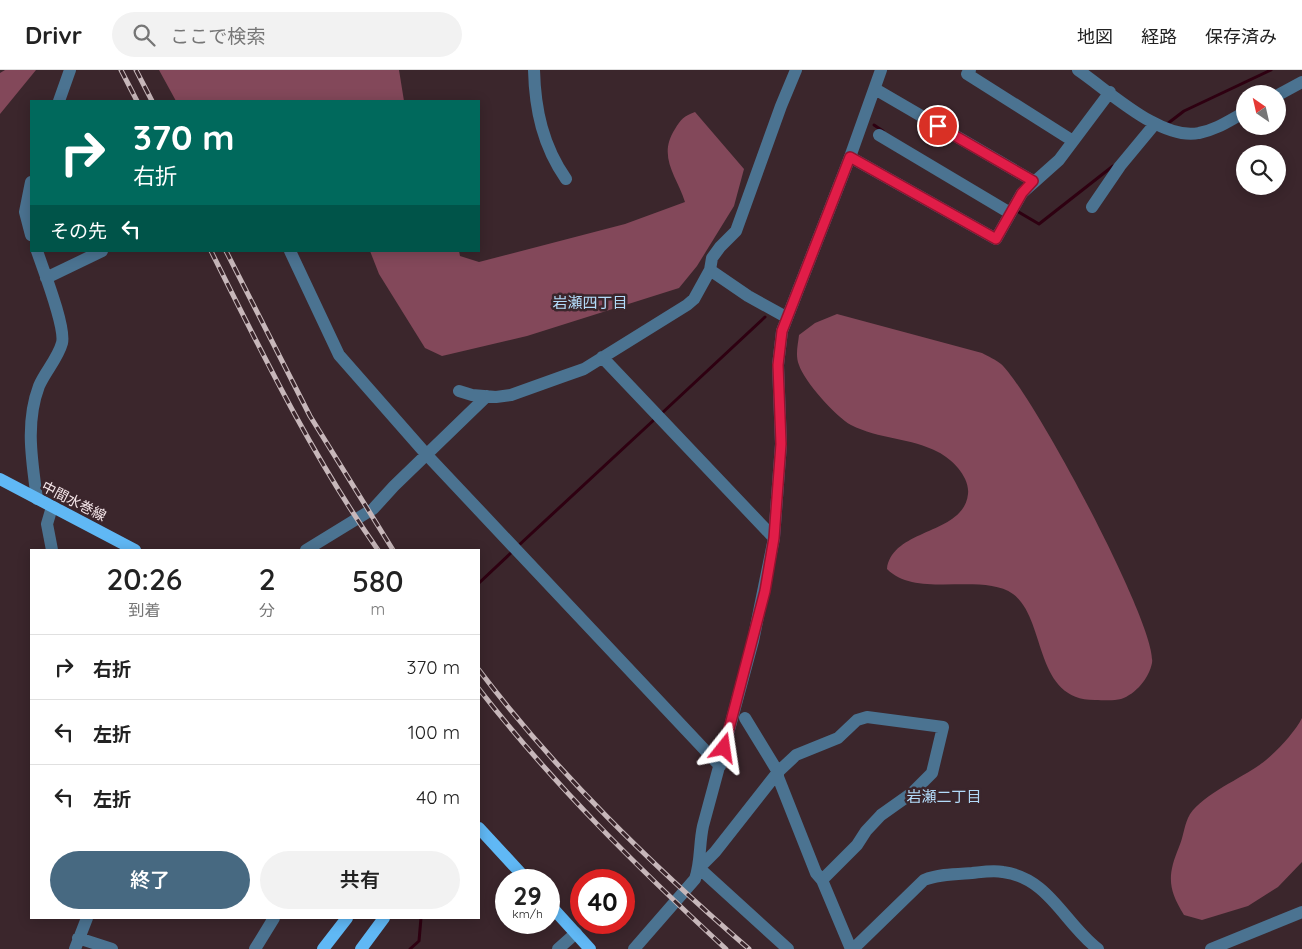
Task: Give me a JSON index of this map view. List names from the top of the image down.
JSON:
{
  "streets": {
    "main road": ["中間水巻線"]
  },
  "districts": ["岩瀬四丁目", "岩瀬二丁目"],
  "north": "top left",
  "page": {
    "header": "Drivr",
    "search": "ここで検索",
    "nav": ["地図", "経路", "保存済み"],
    "turn": ["370 m", "右折"],
    "then": "その先",
    "eta": [
      "20:26",
      "到着",
      "2",
      "分",
      "580",
      "m"
    ],
    "list": [
      {
        "name": "右折",
        "value": "370 m"
      },
      {
        "name": "左折",
        "value": "100 m"
      },
      {
        "name": "左折",
        "value": "40 m"
      }
    ],
    "buttons": ["終了", "共有"],
    "speed": "29 km/h",
    "limit": "40"
  }
}
